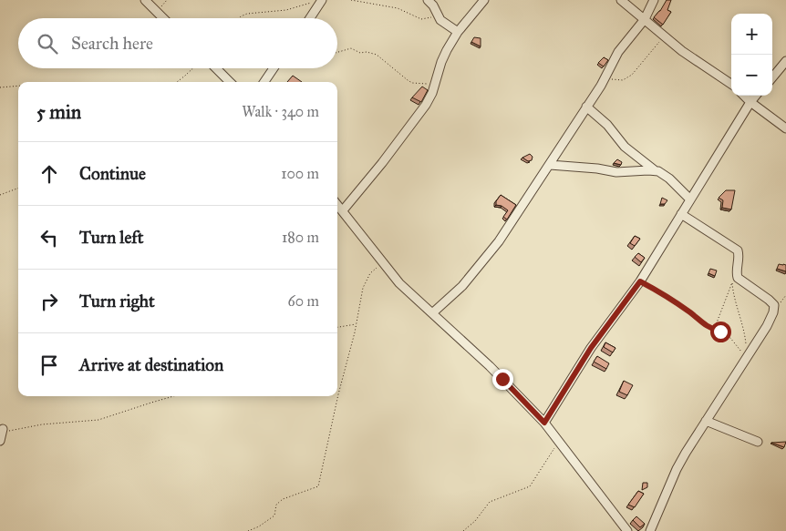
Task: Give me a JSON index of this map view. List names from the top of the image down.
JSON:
{
  "page": {
    "map_buttons": ["+", "−"],
    "search": "Search here",
    "heading": ["5 min", "Walk · 340 m"],
    "list": [
      ["Continue", "100 m"],
      ["Turn left", "180 m"],
      ["Turn right", "60 m"],
      "Arrive at destination"
    ]
  }
}
